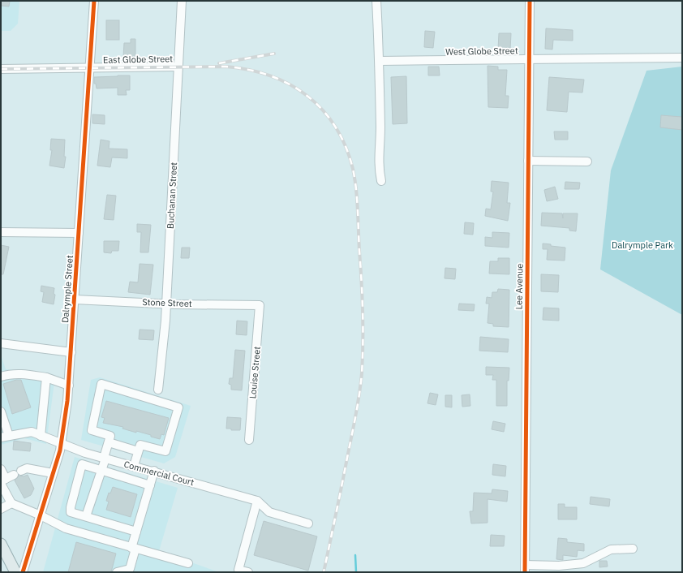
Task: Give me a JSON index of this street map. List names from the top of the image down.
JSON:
{
  "streets": {
    "street": [
      "West Globe Street",
      "East Globe Street",
      "Buchanan Street",
      "Lee Avenue",
      "Dalrymple Street",
      "Stone Street",
      "Louise Street",
      "Commercial Court"
    ]
  },
  "crossings": [
    ["West Globe Street", "Lee Avenue"],
    ["East Globe Street", "Buchanan Street"],
    ["East Globe Street", "Dalrymple Street"],
    ["Buchanan Street", "Stone Street"],
    ["Dalrymple Street", "Stone Street"],
    ["Dalrymple Street", "Commercial Court"],
    ["Stone Street", "Louise Street"]
  ],
  "parks": ["Dalrymple Park"]
}
